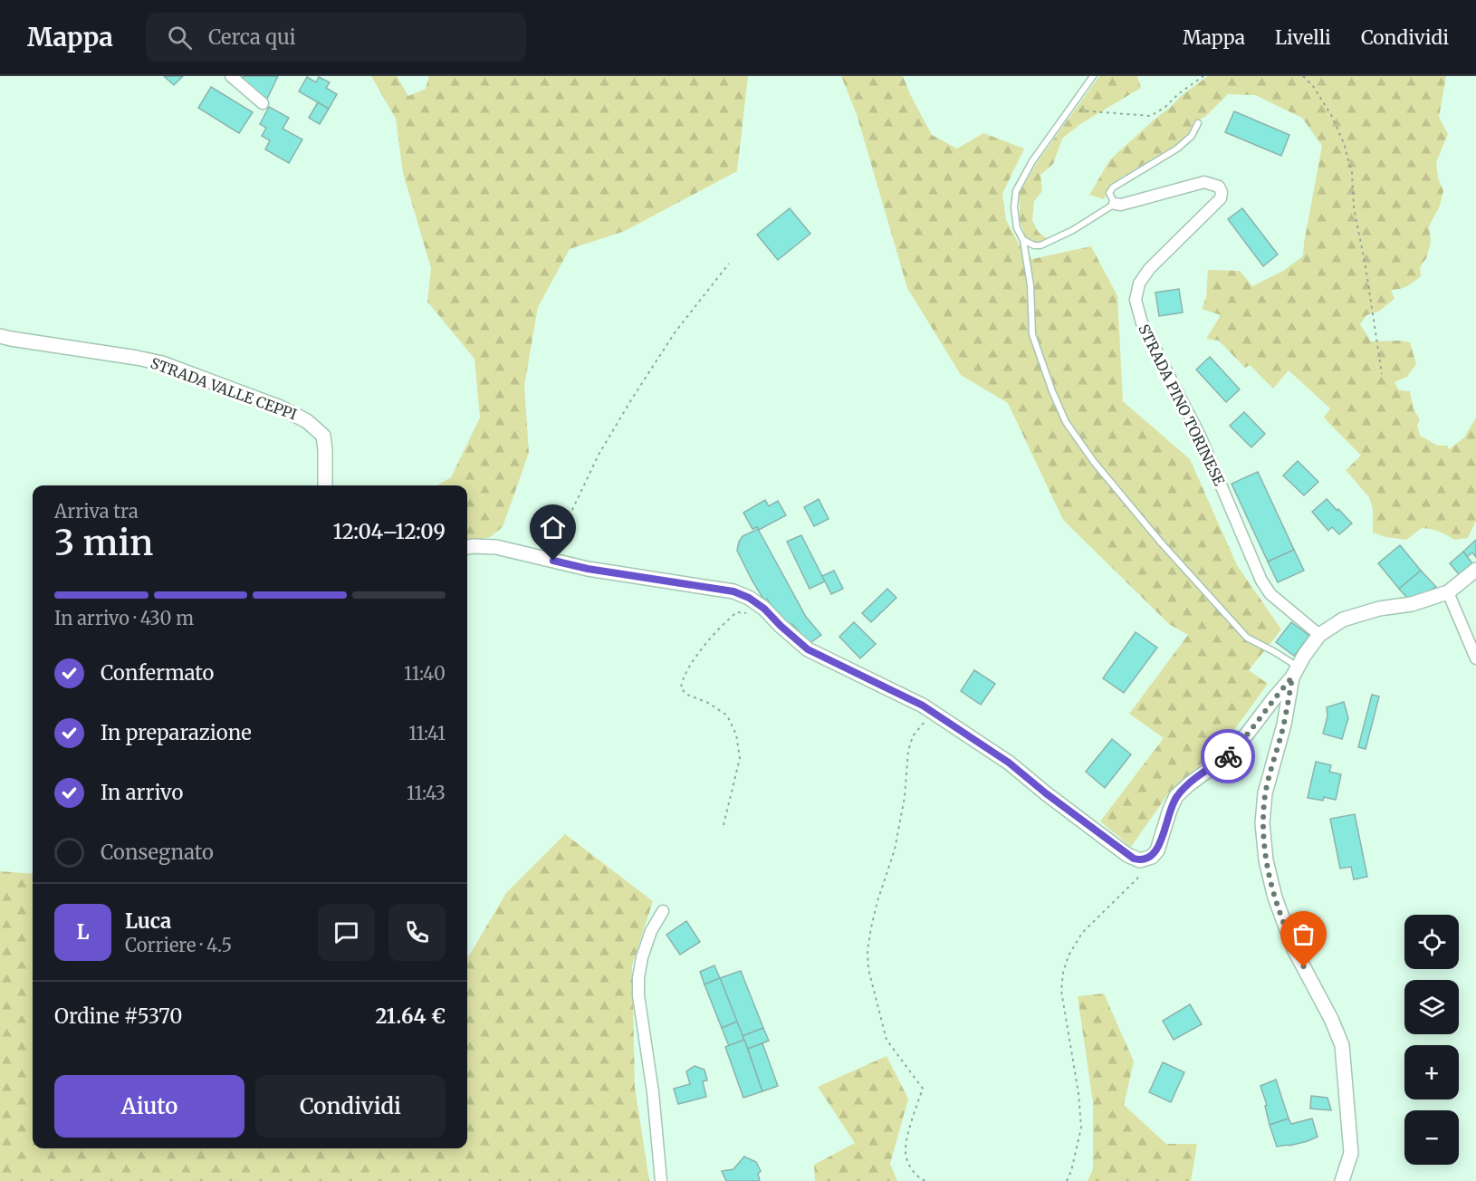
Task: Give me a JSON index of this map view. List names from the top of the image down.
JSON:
{
  "streets": {
    "street": ["STRADA VALLE CEPPI", "STRADA PINO TORINESE"]
  },
  "page": {
    "header": "Mappa",
    "search": "Cerca qui",
    "nav": ["Mappa", "Livelli", "Condividi"],
    "heading": ["3 min", "Arriva tra", "12:04–12:09"],
    "panel": [
      "Luca",
      "Corriere · 4.5",
      "Ordine #5370",
      "21.64 €"
    ],
    "bar": "In arrivo · 430 m",
    "list": [
      ["Confermato", "11:40"],
      ["In preparazione", "11:41"],
      ["In arrivo", "11:43"],
      "Consegnato"
    ],
    "round": "L",
    "map_buttons": ["+", "−"],
    "buttons": ["Aiuto", "Condividi"]
  }
}
